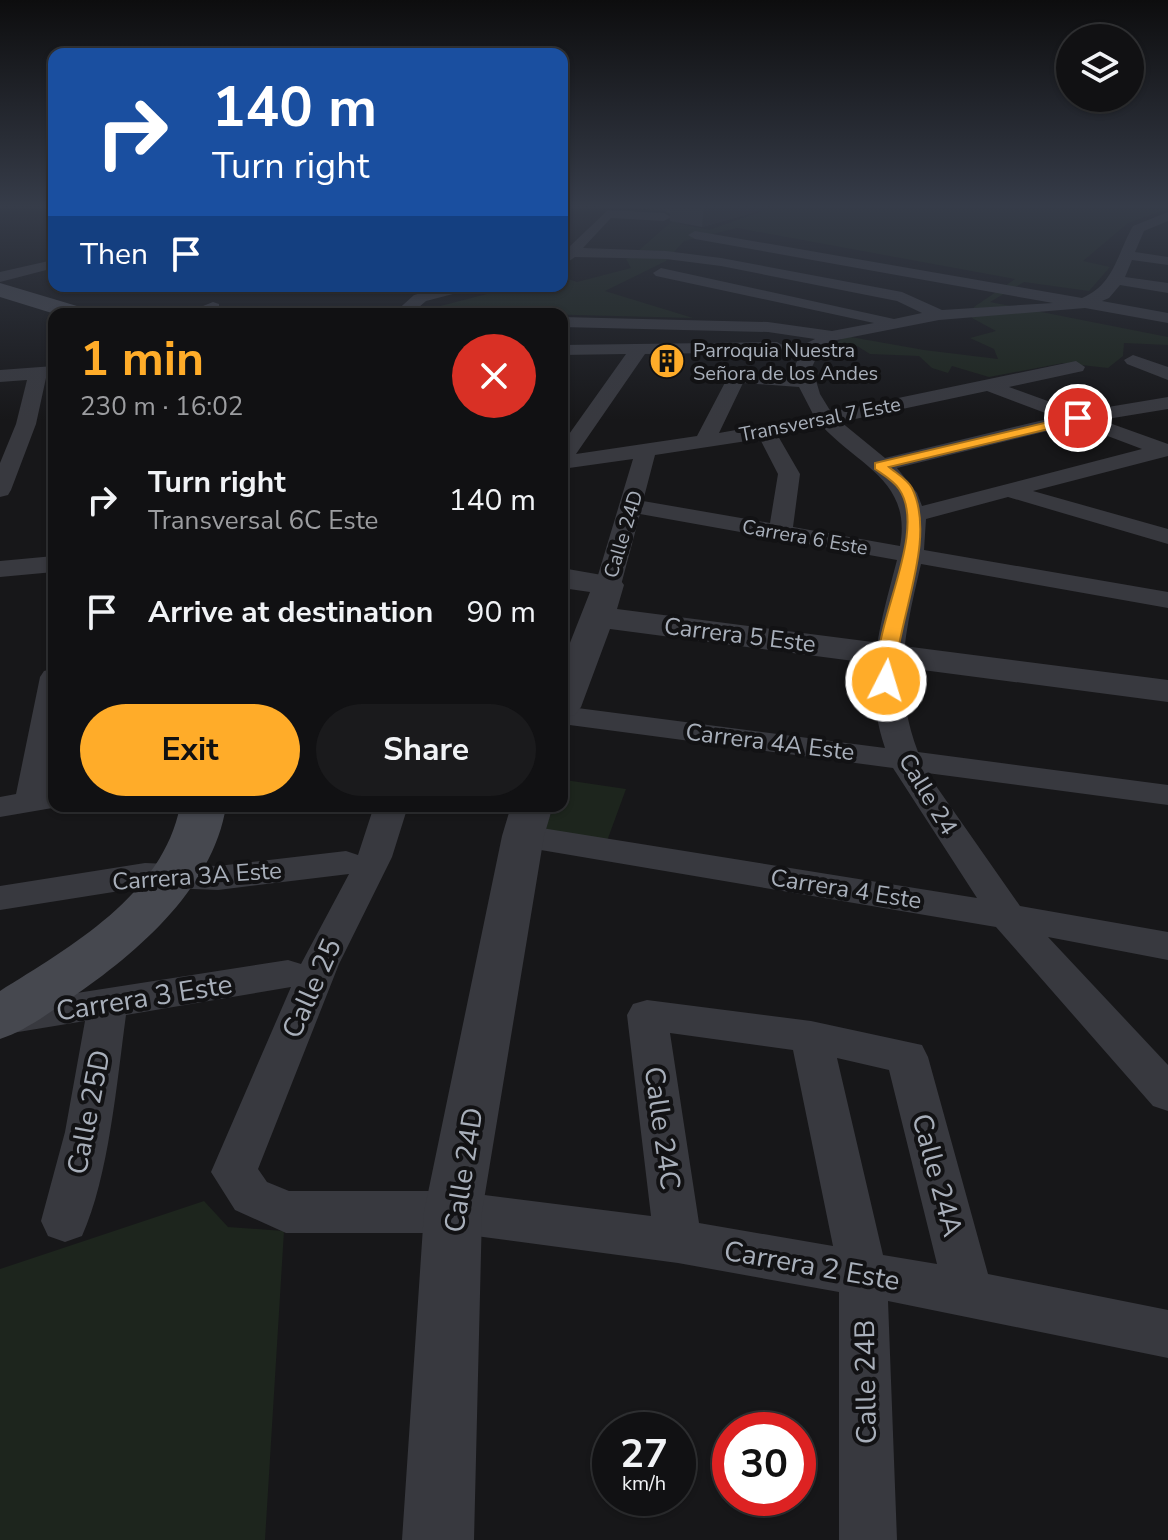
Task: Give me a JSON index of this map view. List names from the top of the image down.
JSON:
{
  "streets": {
    "main road": ["Carrera 3 Este"],
    "street": [
      "Transversal 7 Este",
      "Calle 24D",
      "Carrera 6 Este",
      "Carrera 5 Este",
      "Carrera 4A Este",
      "Calle 24",
      "Carrera 3A Este",
      "Carrera 4 Este",
      "Calle 25",
      "Calle 25D",
      "Calle 24C",
      "Calle 24A",
      "Carrera 2 Este",
      "Calle 24B"
    ]
  },
  "crossings": [
    ["Transversal 7 Este", "Calle 24D"],
    ["Calle 24D", "Carrera 6 Este"],
    ["Calle 24D", "Carrera 5 Este"],
    ["Calle 24D", "Carrera 4 Este"],
    ["Calle 24D", "Calle 25"],
    ["Calle 24D", "Carrera 2 Este"],
    ["Carrera 6 Este", "Calle 24"],
    ["Carrera 5 Este", "Calle 24"],
    ["Carrera 4A Este", "Calle 24"],
    ["Calle 24", "Carrera 4 Este"],
    ["Carrera 3A Este", "Carrera 3 Este"],
    ["Calle 25", "Carrera 2 Este"],
    ["Carrera 3 Este", "Calle 25D"],
    ["Calle 24C", "Calle 24A"],
    ["Calle 24C", "Carrera 2 Este"],
    ["Calle 24C", "Calle 24B"],
    ["Calle 24A", "Carrera 2 Este"],
    ["Calle 24A", "Calle 24B"],
    ["Carrera 2 Este", "Calle 24B"]
  ],
  "places": {
    "building": ["Parroquia Nuestra Señora de los Andes"]
  },
  "page": {
    "turn": ["140 m", "Turn right"],
    "then": "Then",
    "heading": ["1 min", "230 m · 16:02"],
    "list": [
      {
        "name": "Turn right",
        "note": "Transversal 6C Este",
        "value": "140 m"
      },
      {
        "name": "Arrive at destination",
        "value": "90 m"
      }
    ],
    "buttons": ["Exit", "Share"],
    "speed": "27 km/h",
    "limit": "30"
  }
}
